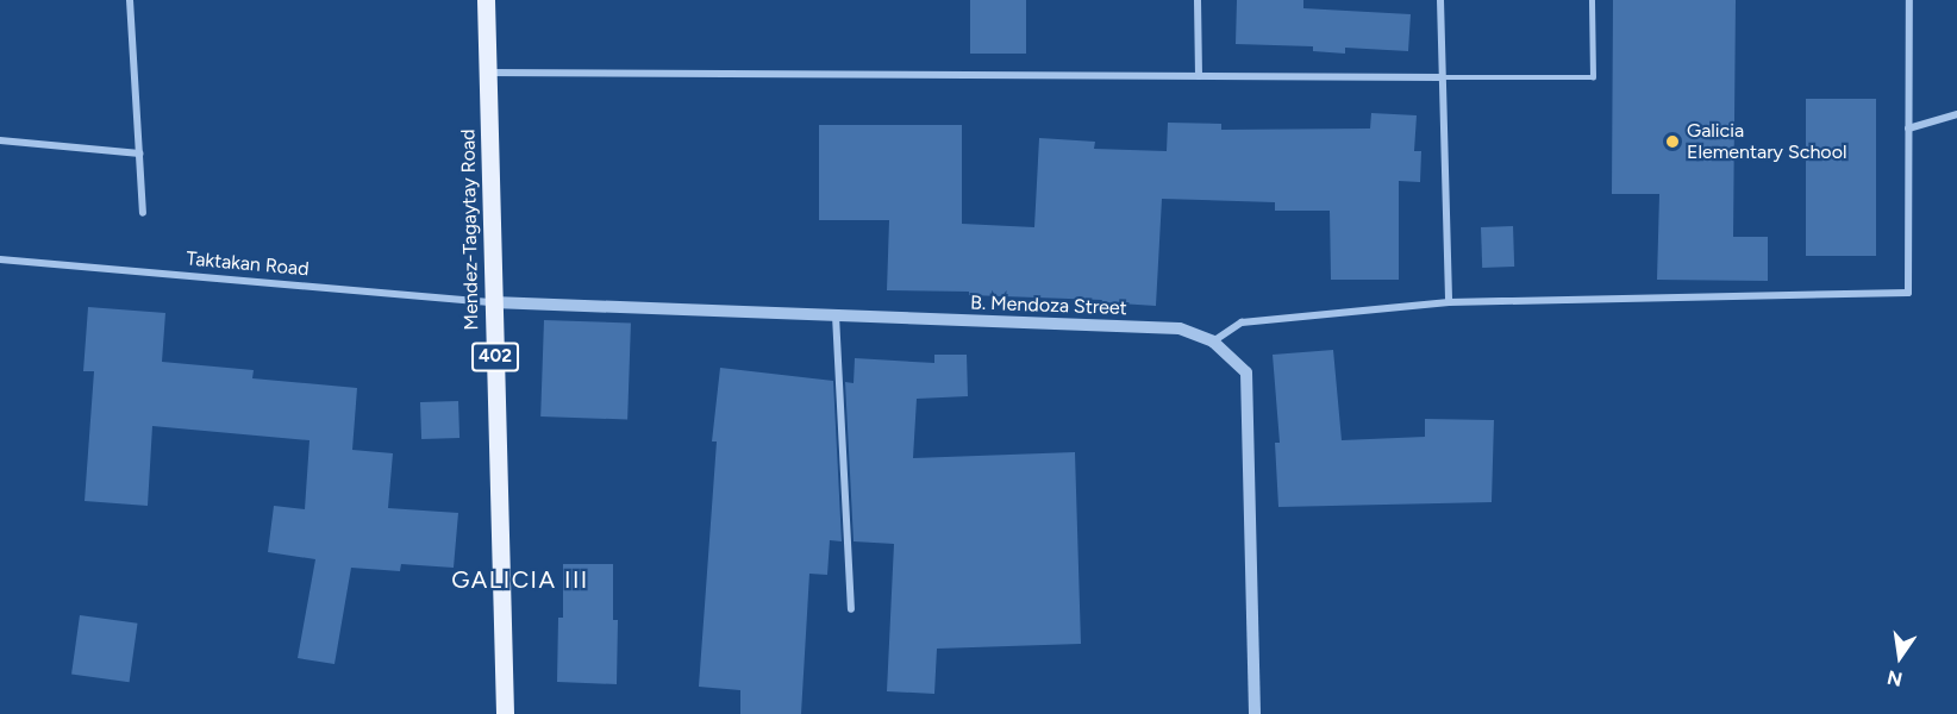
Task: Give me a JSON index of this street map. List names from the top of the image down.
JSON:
{
  "streets": {
    "main road": ["Mendez-Tagaytay Road", "402"],
    "street": ["Taktakan Road", "B. Mendoza Street"]
  },
  "crossings": [
    ["Mendez-Tagaytay Road", "Taktakan Road"],
    ["Mendez-Tagaytay Road", "B. Mendoza Street"],
    ["Taktakan Road", "B. Mendoza Street"]
  ],
  "districts": ["GALICIA III"],
  "places": ["Galicia Elementary School"],
  "north": "bottom"
}
